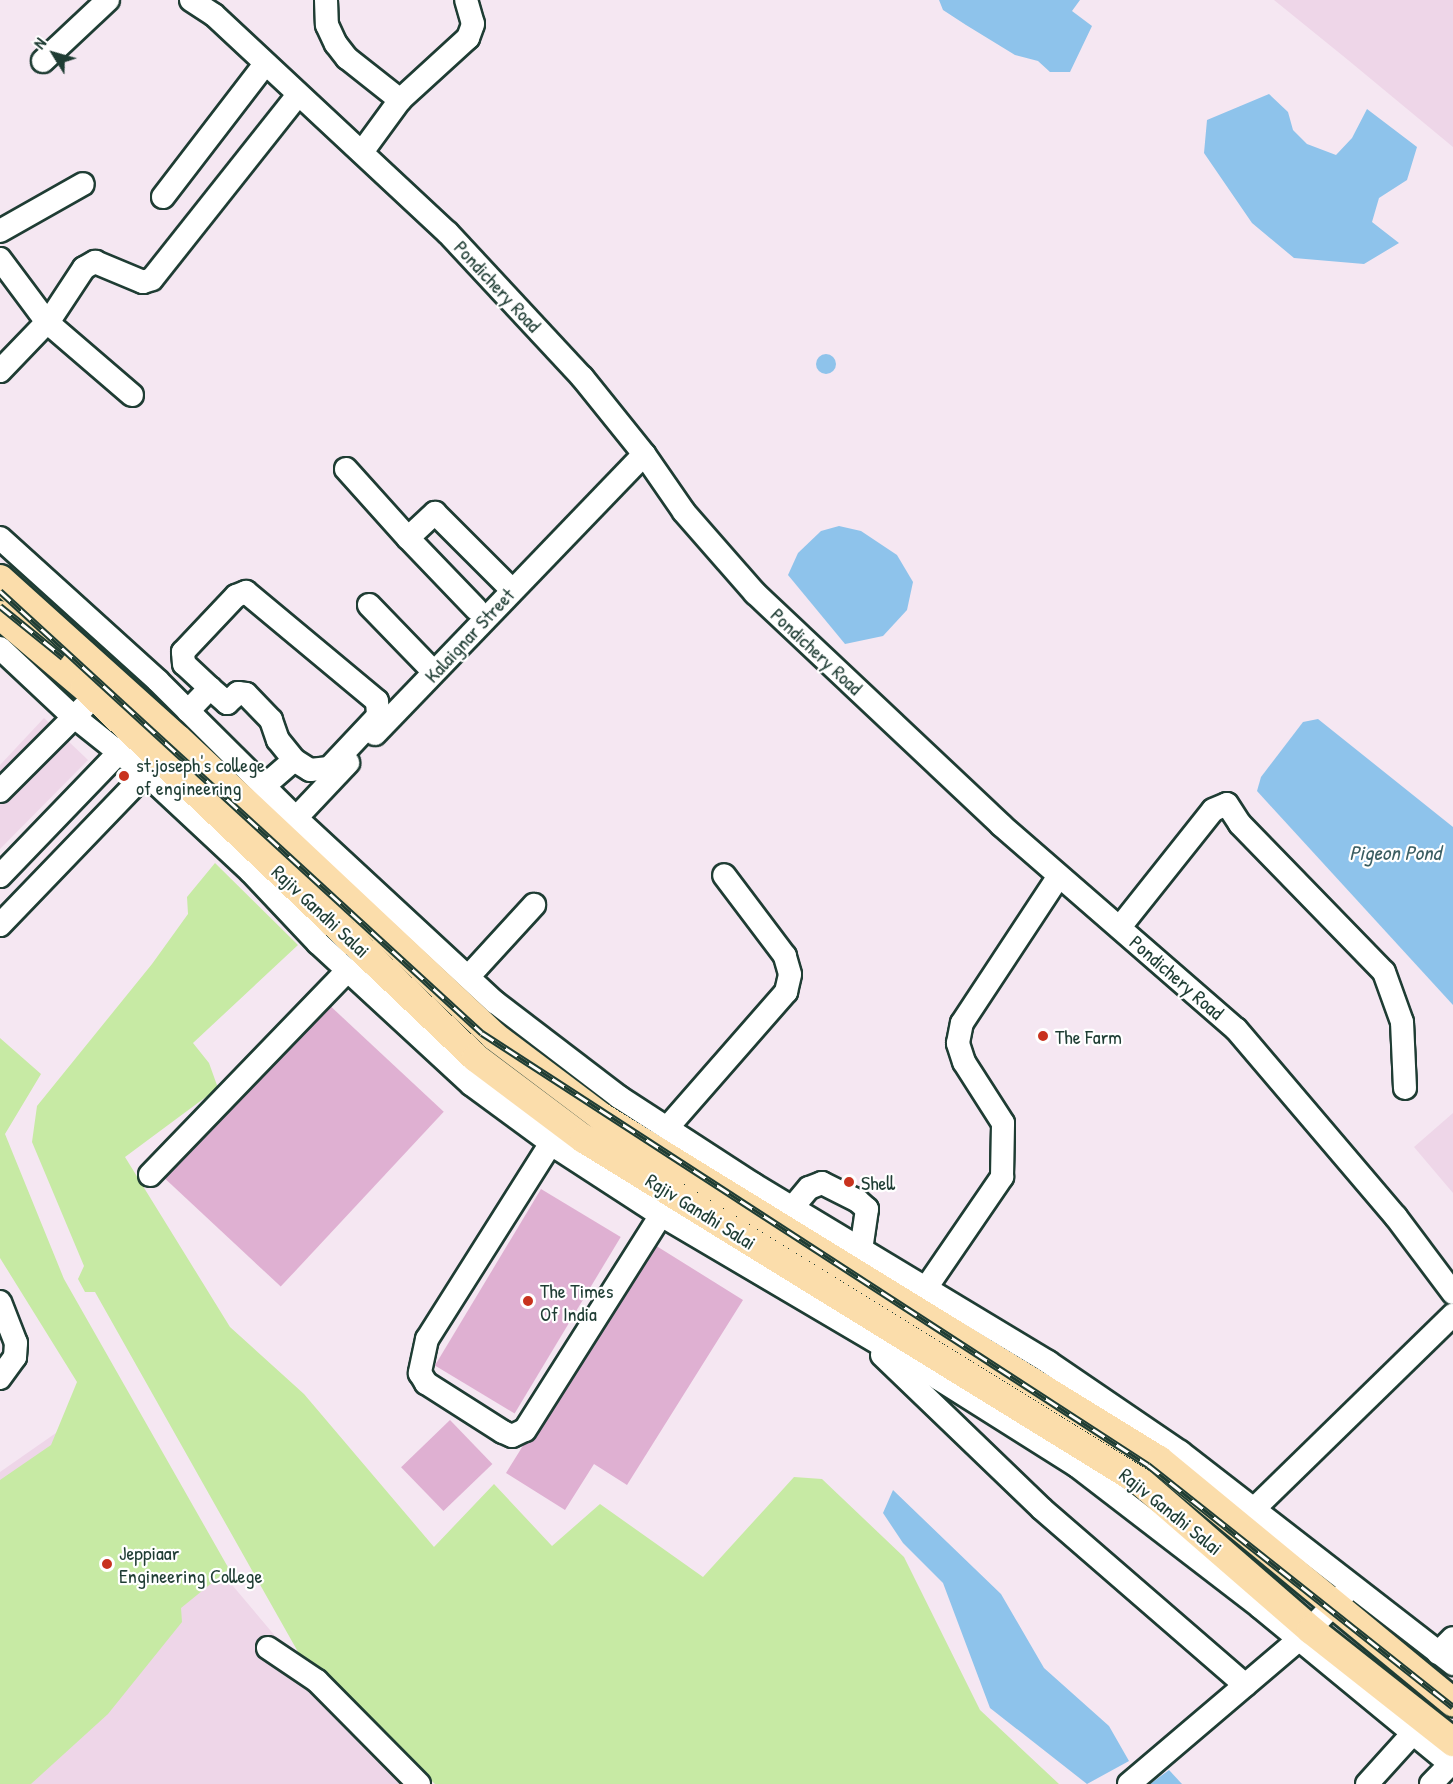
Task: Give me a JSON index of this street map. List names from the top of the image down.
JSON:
{
  "streets": {
    "main road": ["Rajiv Gandhi Salai"],
    "street": ["Pondichery Road", "Kalaignar Street"]
  },
  "crossings": [
    ["Pondichery Road", "Kalaignar Street"]
  ],
  "water": ["Pigeon Pond"],
  "places": [
    "st.joseph's college of engineering",
    "The Farm",
    "Shell",
    "The Times Of India",
    "Jeppiaar Engineering College"
  ],
  "north": "top left"
}
